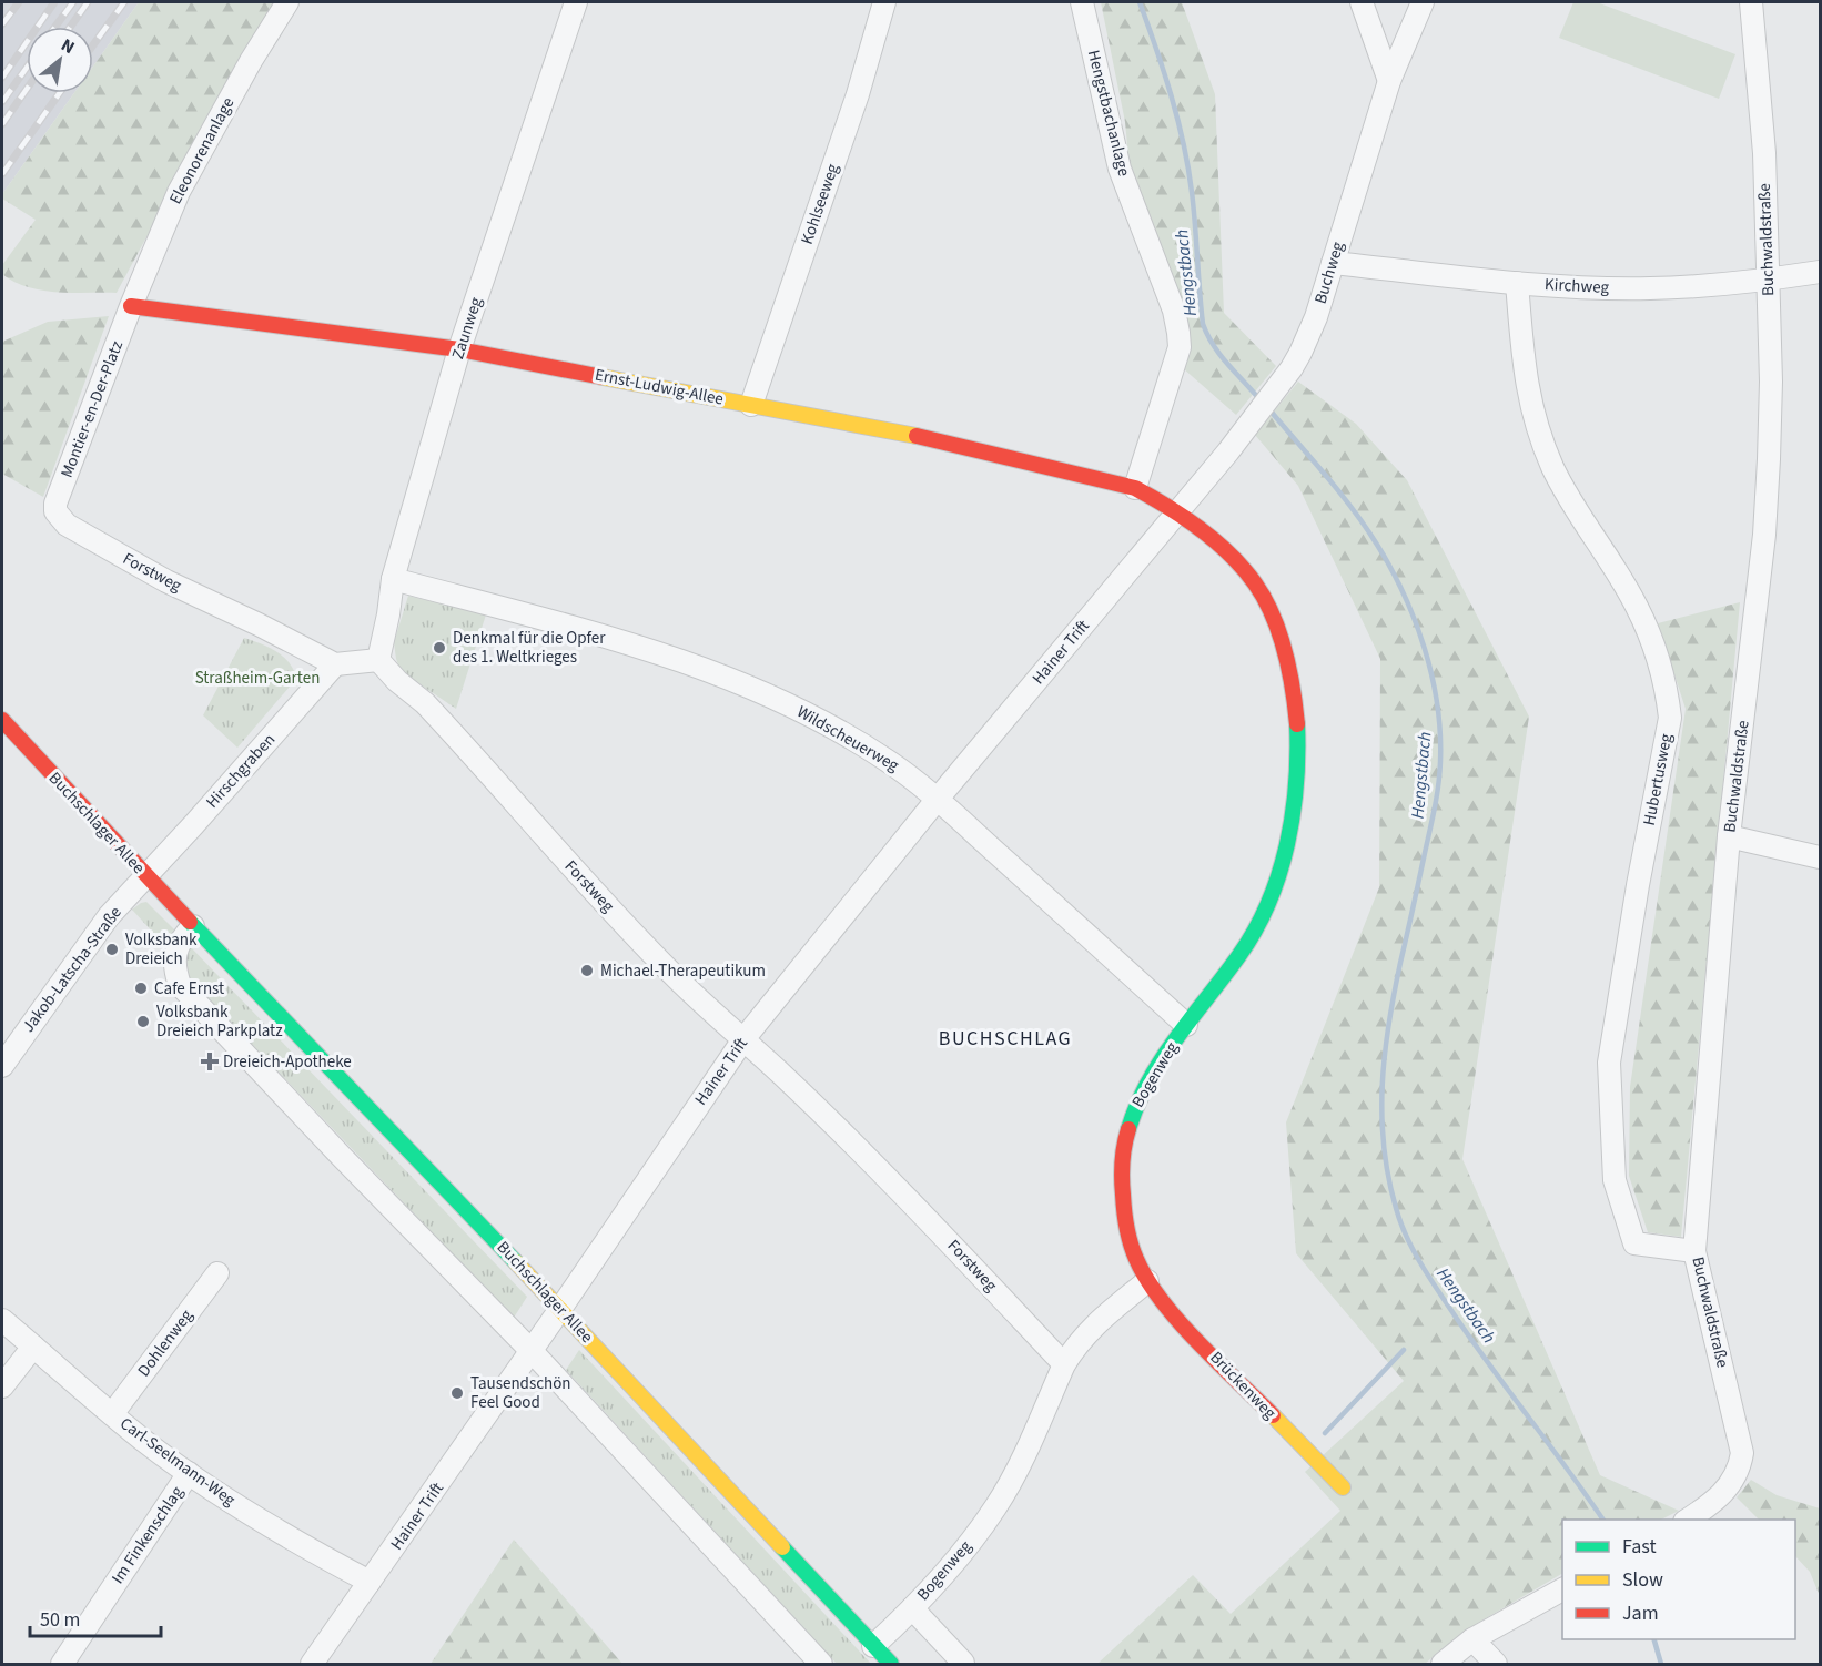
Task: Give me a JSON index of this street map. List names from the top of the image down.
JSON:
{
  "streets": {
    "street": [
      "Hengstbachanlage",
      "Eleonorenanlage",
      "Kohlseeweg",
      "Buchwaldstraße",
      "Buchweg",
      "Kirchweg",
      "Zaunweg",
      "Ernst-Ludwig-Allee",
      "Montier-en-Der-Platz",
      "Forstweg",
      "Hainer Trift",
      "Wildscheuerweg",
      "Hirschgraben",
      "Hubertusweg",
      "Buchschlager Allee",
      "Jakob-Latscha-Straße",
      "Bogenweg",
      "Dohlenweg",
      "Brückenweg",
      "Carl-Seelmann-Weg",
      "Im Finkenschlag"
    ]
  },
  "crossings": [
    ["Hengstbachanlage", "Ernst-Ludwig-Allee"],
    ["Eleonorenanlage", "Ernst-Ludwig-Allee"],
    ["Eleonorenanlage", "Montier-en-Der-Platz"],
    ["Kohlseeweg", "Ernst-Ludwig-Allee"],
    ["Buchwaldstraße", "Kirchweg"],
    ["Buchwaldstraße", "Hubertusweg"],
    ["Buchweg", "Kirchweg"],
    ["Buchweg", "Ernst-Ludwig-Allee"],
    ["Buchweg", "Hainer Trift"],
    ["Buchweg", "Bogenweg"],
    ["Kirchweg", "Hubertusweg"],
    ["Zaunweg", "Ernst-Ludwig-Allee"],
    ["Zaunweg", "Forstweg"],
    ["Zaunweg", "Wildscheuerweg"],
    ["Ernst-Ludwig-Allee", "Montier-en-Der-Platz"],
    ["Ernst-Ludwig-Allee", "Hainer Trift"],
    ["Ernst-Ludwig-Allee", "Bogenweg"],
    ["Montier-en-Der-Platz", "Forstweg"],
    ["Forstweg", "Hainer Trift"],
    ["Forstweg", "Hirschgraben"],
    ["Forstweg", "Bogenweg"],
    ["Hainer Trift", "Wildscheuerweg"],
    ["Hainer Trift", "Buchschlager Allee"],
    ["Hainer Trift", "Bogenweg"],
    ["Hainer Trift", "Carl-Seelmann-Weg"],
    ["Wildscheuerweg", "Bogenweg"],
    ["Hirschgraben", "Buchschlager Allee"],
    ["Hirschgraben", "Jakob-Latscha-Straße"],
    ["Buchschlager Allee", "Jakob-Latscha-Straße"],
    ["Buchschlager Allee", "Bogenweg"],
    ["Bogenweg", "Brückenweg"],
    ["Dohlenweg", "Carl-Seelmann-Weg"],
    ["Carl-Seelmann-Weg", "Im Finkenschlag"]
  ],
  "districts": ["BUCHSCHLAG"],
  "water": ["Hengstbach"],
  "parks": ["Straßheim-Garten"],
  "places": {
    "other": [
      "Denkmal für die Opfer des 1. Weltkrieges",
      "Volksbank Dreieich",
      "Michael-Therapeutikum",
      "Cafe Ernst",
      "Volksbank Dreieich Parkplatz",
      "Tausendschön Feel Good"
    ],
    "health": ["Dreieich-Apotheke"]
  },
  "legend": ["Fast", "Slow", "Jam"],
  "scale_bar": "50 m",
  "north": "top right"
}
